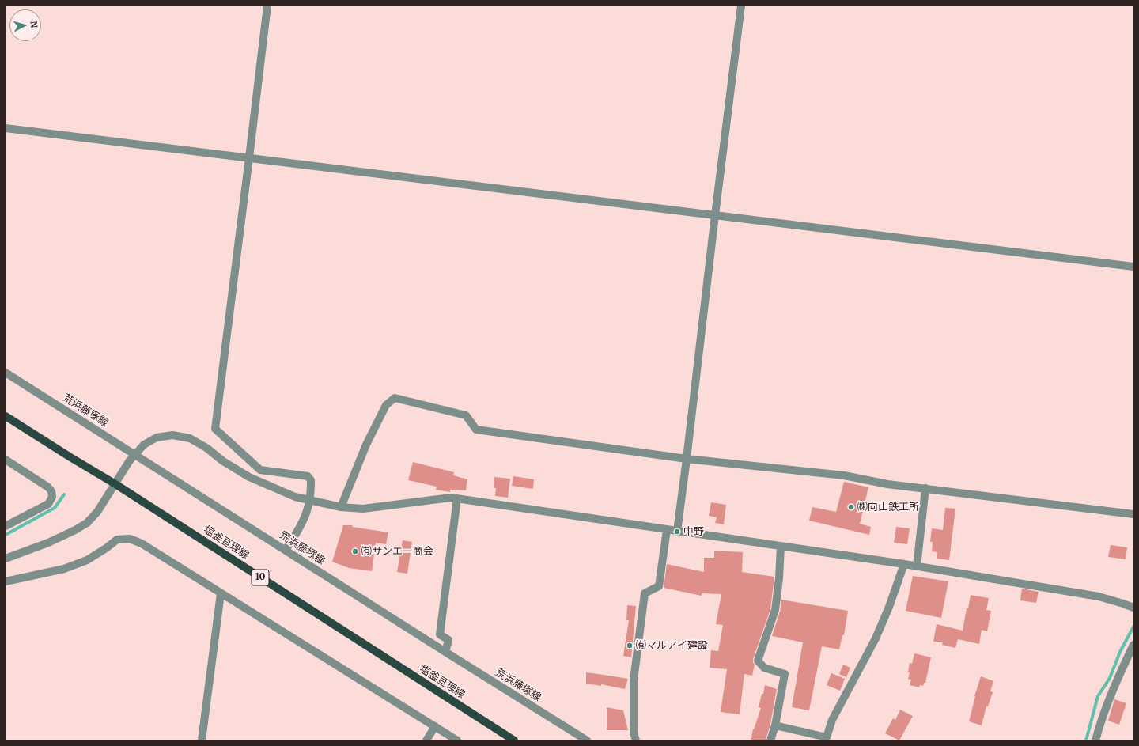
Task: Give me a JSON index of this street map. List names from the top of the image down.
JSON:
{
  "streets": {
    "main road": ["塩釜亘理線", "10"],
    "street": ["荒浜藤塚線"]
  },
  "places": [
    "㈱向山鉄工所",
    "中野",
    "㈲サンエー商会",
    "㈲マルアイ建設"
  ],
  "north": "right"
}
